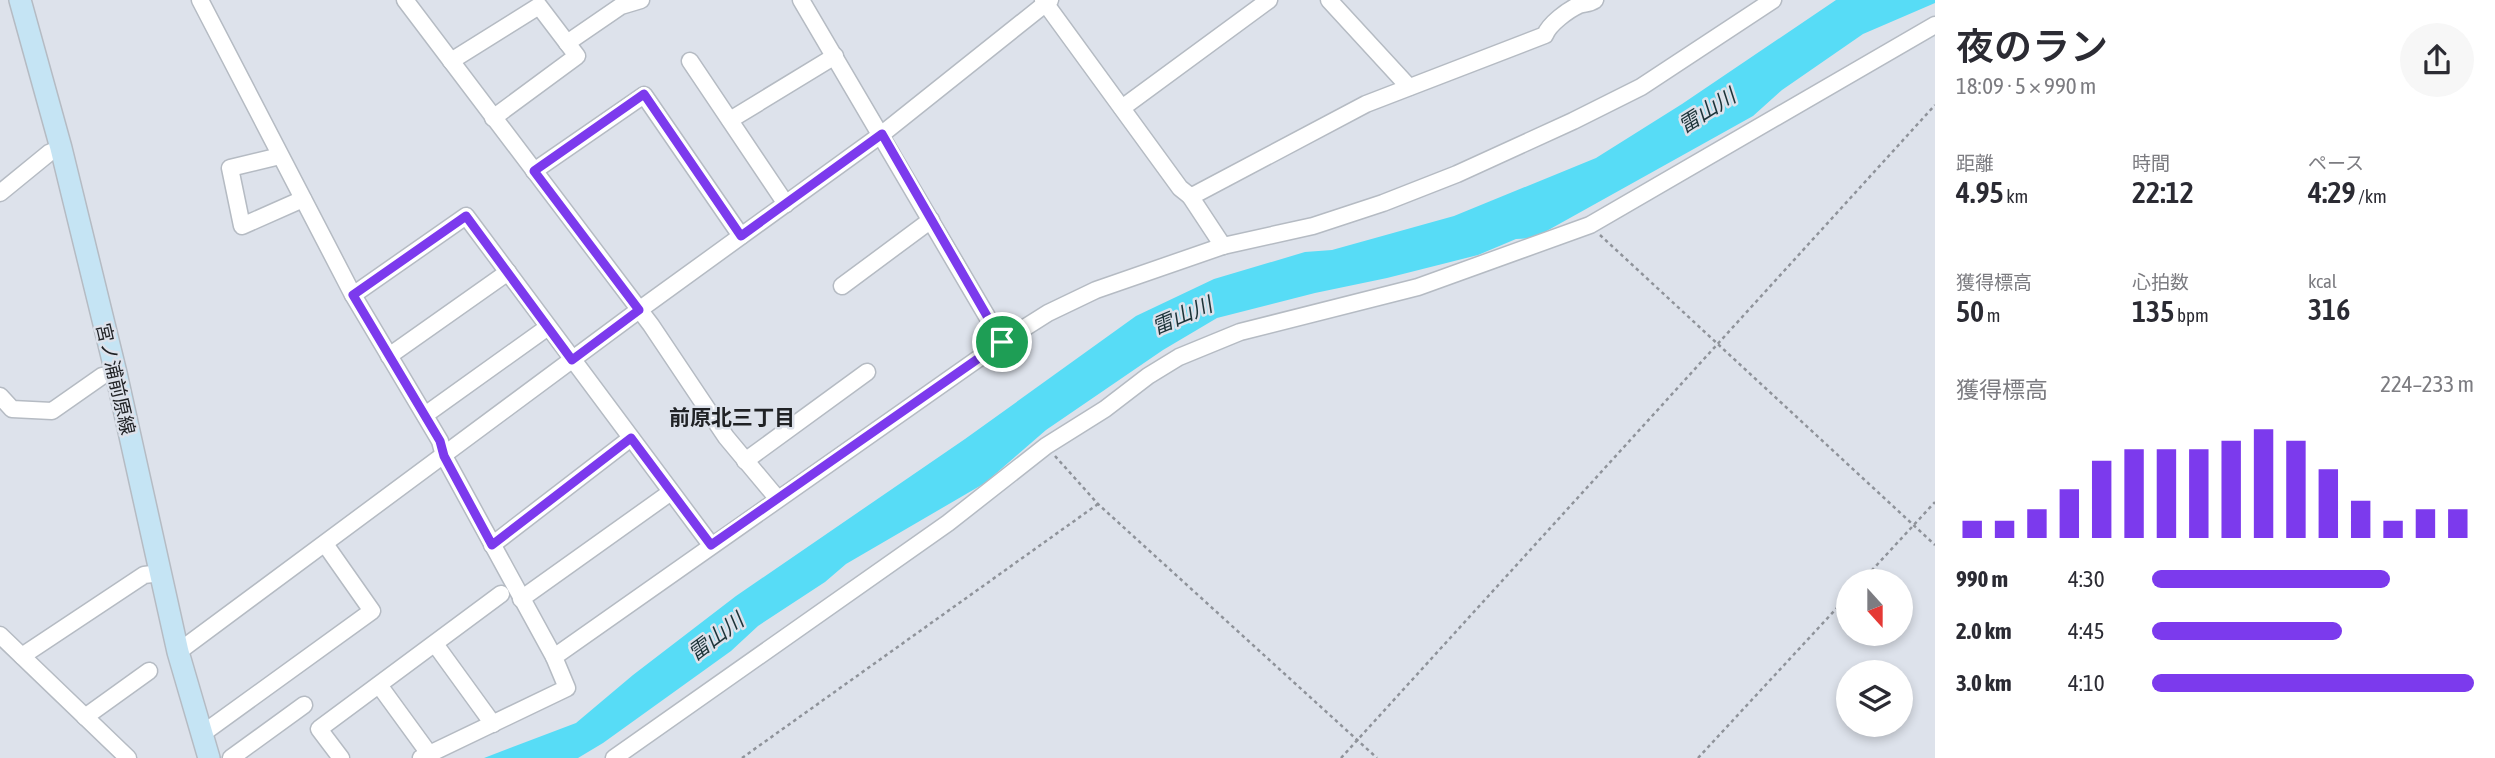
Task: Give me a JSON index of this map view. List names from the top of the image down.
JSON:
{
  "streets": {
    "main road": ["宮ノ浦前原線"]
  },
  "districts": ["前原北三丁目"],
  "water": ["雷山川"],
  "north": "bottom",
  "page": {
    "heading": ["夜のラン", "18:09 · 5 × 990 m"],
    "stats": [
      ["距離", "4.95 km"],
      ["時間", "22:12"],
      ["ペース", "4:29 /km"],
      ["獲得標高", "50 m"],
      ["心拍数", "135 bpm"],
      ["kcal", "316"]
    ],
    "chart": ["獲得標高", "224–233 m"],
    "list": [
      {
        "name": "990 m",
        "note": "4:30"
      },
      {
        "name": "2.0 km",
        "note": "4:45"
      },
      {
        "name": "3.0 km",
        "note": "4:10"
      }
    ]
  }
}
